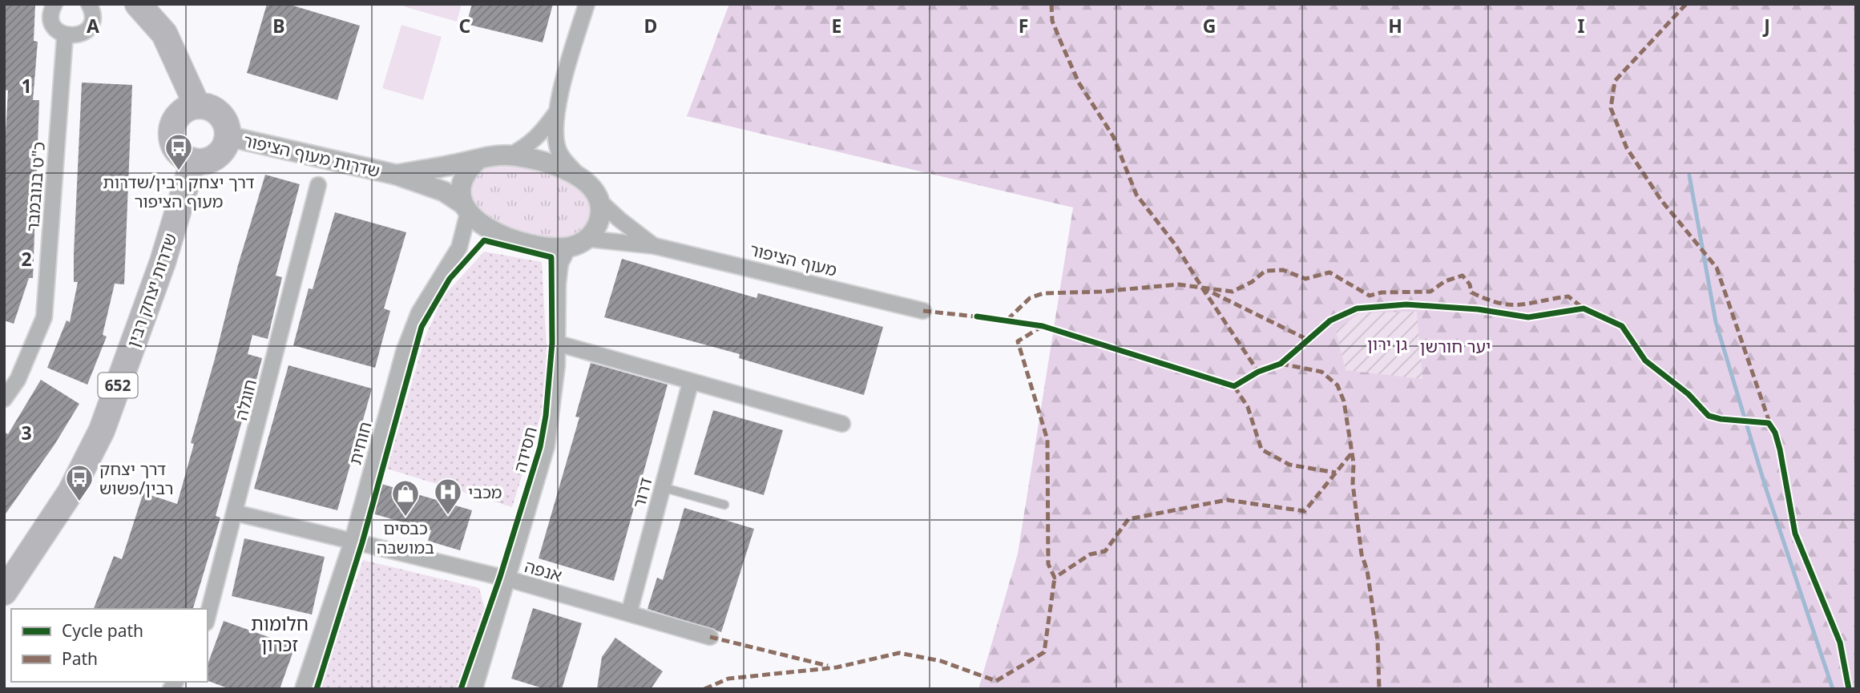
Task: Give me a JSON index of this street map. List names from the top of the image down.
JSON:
{
  "streets": {
    "main road": ["שדרות יצחק רבין", "652"],
    "street": [
      "שדרות מעוף הציפור",
      "כ\"ט בנובמבר",
      "מעוף הציפור",
      "חוגלה",
      "חוחית",
      "חסידה",
      "דרור",
      "אנפה"
    ]
  },
  "crossings": [
    ["שדרות מעוף הציפור", "מעוף הציפור"],
    ["שדרות מעוף הציפור", "שדרות יצחק רבין"],
    ["שדרות מעוף הציפור", "חוחית"],
    ["שדרות מעוף הציפור", "חסידה"],
    ["מעוף הציפור", "חוחית"],
    ["מעוף הציפור", "חסידה"],
    ["חוגלה", "אנפה"],
    ["חוחית", "חסידה"],
    ["חוחית", "אנפה"],
    ["חסידה", "אנפה"],
    ["דרור", "אנפה"]
  ],
  "districts": ["חלומות זכרון"],
  "parks": ["גן ירון", "יער חורשן"],
  "places": {
    "bus stop": ["דרך יצחק רבין/שדרות מעוף הציפור", "דרך יצחק רבין/פשוש"],
    "hospital": ["מכבי"],
    "shop": ["כבסים במושבה"]
  },
  "legend": ["Cycle path", "Path"],
  "grid": {
    "columns": [
      "A",
      "B",
      "C",
      "D",
      "E",
      "F",
      "G",
      "H",
      "I",
      "J"
    ],
    "rows": ["1", "2", "3"]
  }
}
